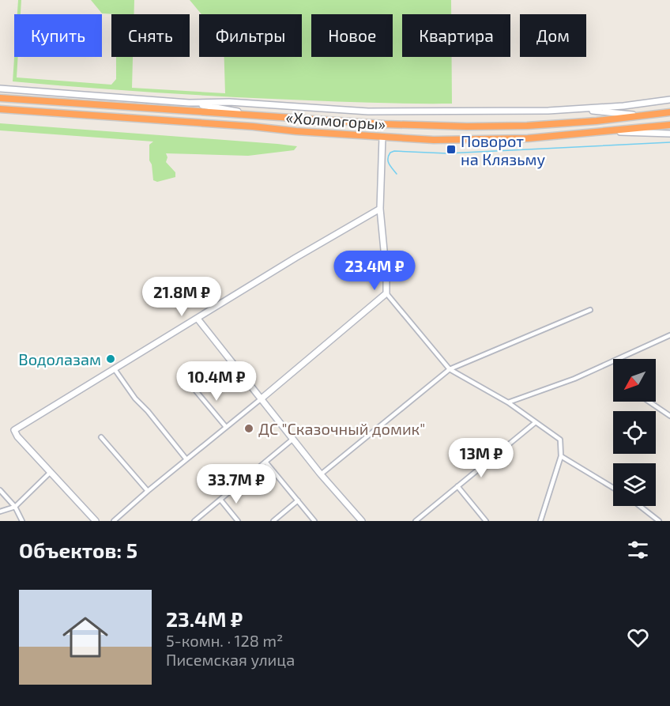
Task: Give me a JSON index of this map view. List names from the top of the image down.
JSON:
{
  "streets": {
    "highway": ["«Холмогоры»"]
  },
  "places": {
    "transit": ["Поворот на Клязьму"],
    "other": ["Водолазам", "ДС \"Сказочный домик\""]
  },
  "north": "bottom left",
  "page": {
    "chip": [
      "Купить",
      "Снять",
      "Фильтры",
      "Новое",
      "Квартира",
      "Дом"
    ],
    "price": [
      "23.4M ₽",
      "21.8M ₽",
      "10.4M ₽",
      "13M ₽",
      "33.7M ₽"
    ],
    "heading": "Объектов: 5",
    "list": [
      {
        "name": "23.4M ₽",
        "note": "5-комн. · 128 m² · Писемская улица"
      }
    ]
  }
}
